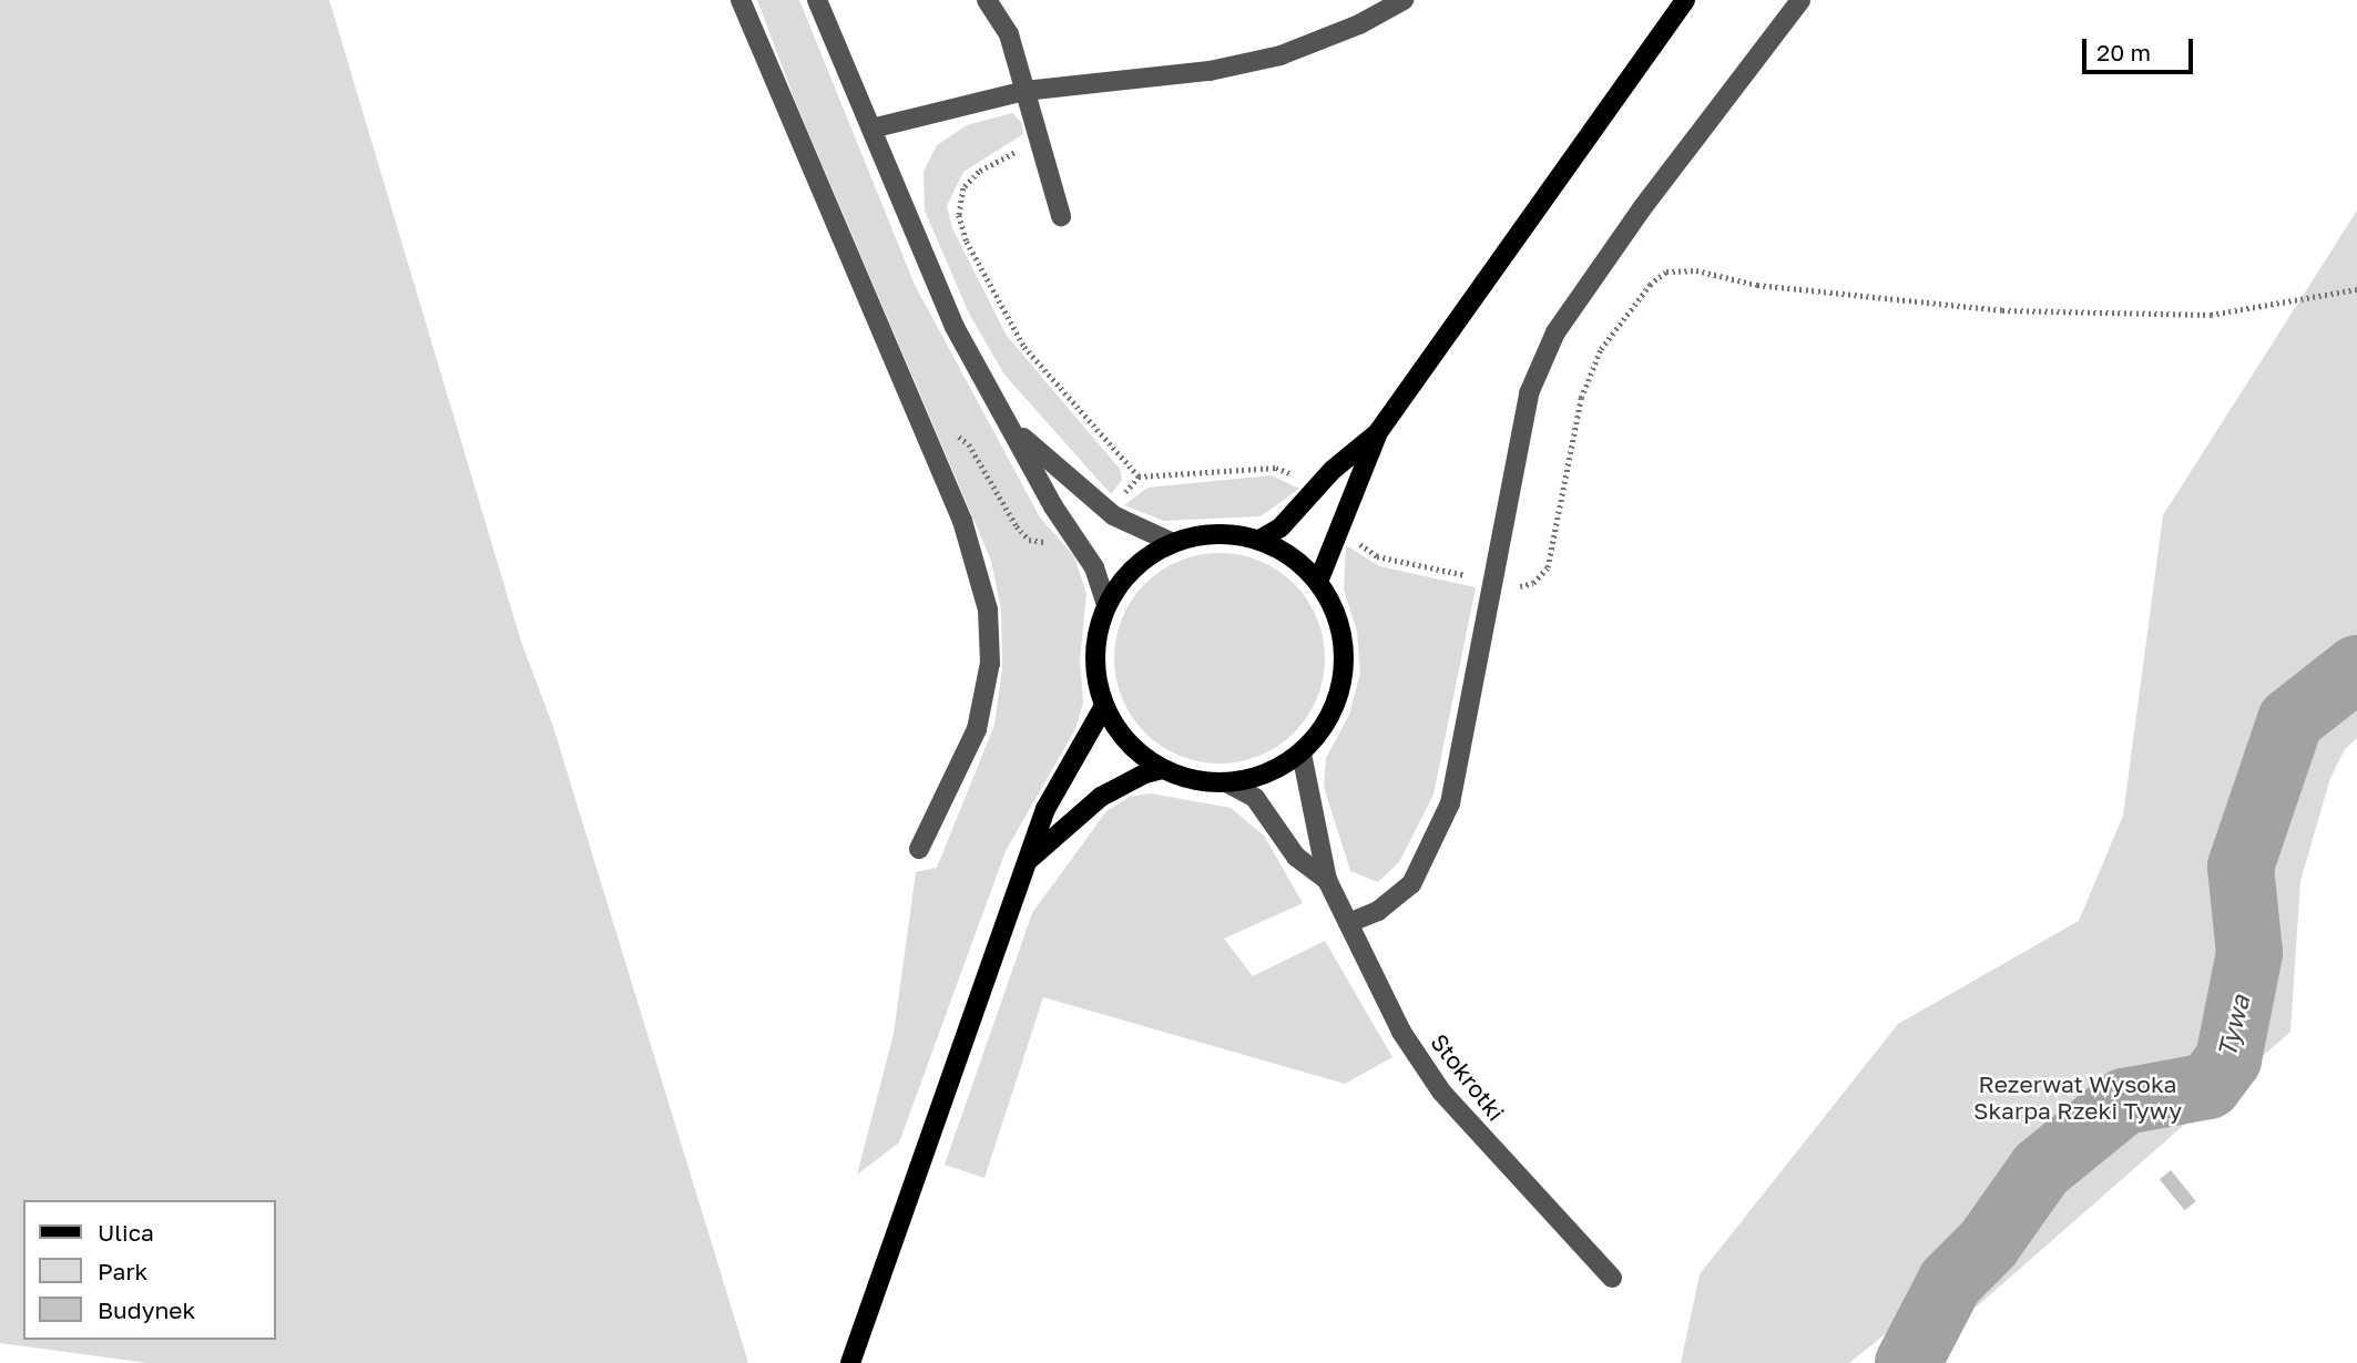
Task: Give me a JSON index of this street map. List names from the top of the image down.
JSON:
{
  "streets": {
    "street": ["Stokrotki"]
  },
  "water": ["Tywa"],
  "parks": ["Rezerwat Wysoka Skarpa Rzeki Tywy"],
  "legend": ["Ulica", "Park", "Budynek"],
  "scale_bar": "20 m"
}
